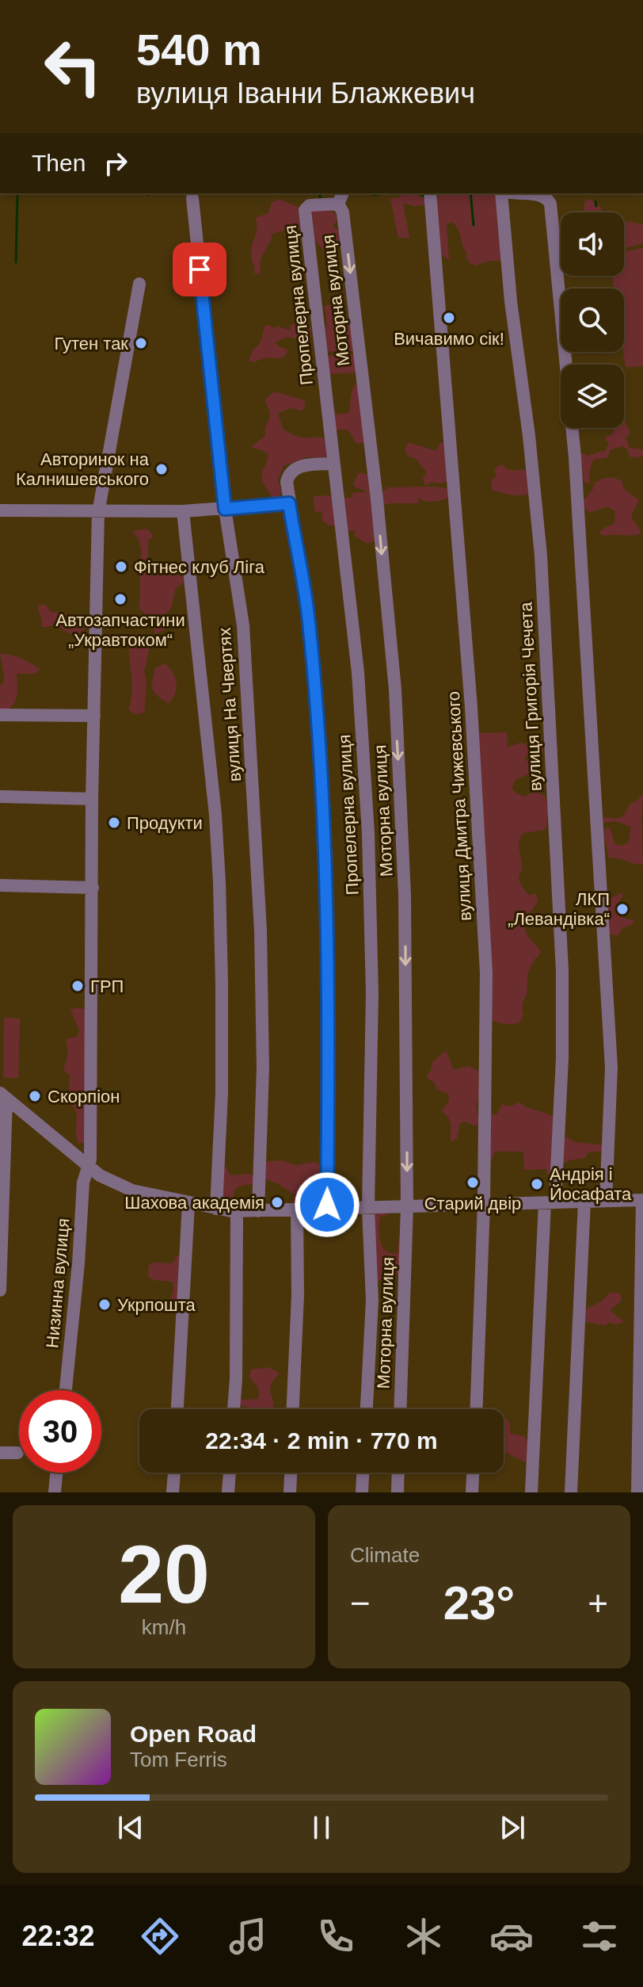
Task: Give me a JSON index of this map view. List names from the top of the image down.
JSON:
{
  "streets": {
    "street": [
      "Моторна вулиця",
      "Пропелерна вулиця",
      "вулиця Григорія Чечета",
      "вулиця На Чвертях",
      "вулиця Дмитра Чижевського",
      "Низинна вулиця"
    ]
  },
  "crossings": [
    ["Моторна вулиця", "Пропелерна вулиця"]
  ],
  "places": [
    "Вичавимо сік!",
    "Гутен так",
    "Авторинок на Калнишевського",
    "Фітнес клуб Ліга",
    "Автозапчастини „Укравтоком“",
    "Продукти",
    "ЛКП „Левандівка“",
    "ГРП",
    "Скорпіон",
    "Старий двір",
    "Андрія і Йосафата",
    "Шахова академія",
    "Укрпошта"
  ],
  "page": {
    "turn": ["540 m", "вулиця Іванни Блажкевич"],
    "then": "Then",
    "limit": "30",
    "trip": "22:34 · 2 min · 770 m",
    "tile": [
      ["20", "km/h"],
      "Climate"
    ],
    "heat": ["−", "23°", "+"],
    "song": ["Open Road", "Tom Ferris"],
    "tabs": "22:32"
  }
}
